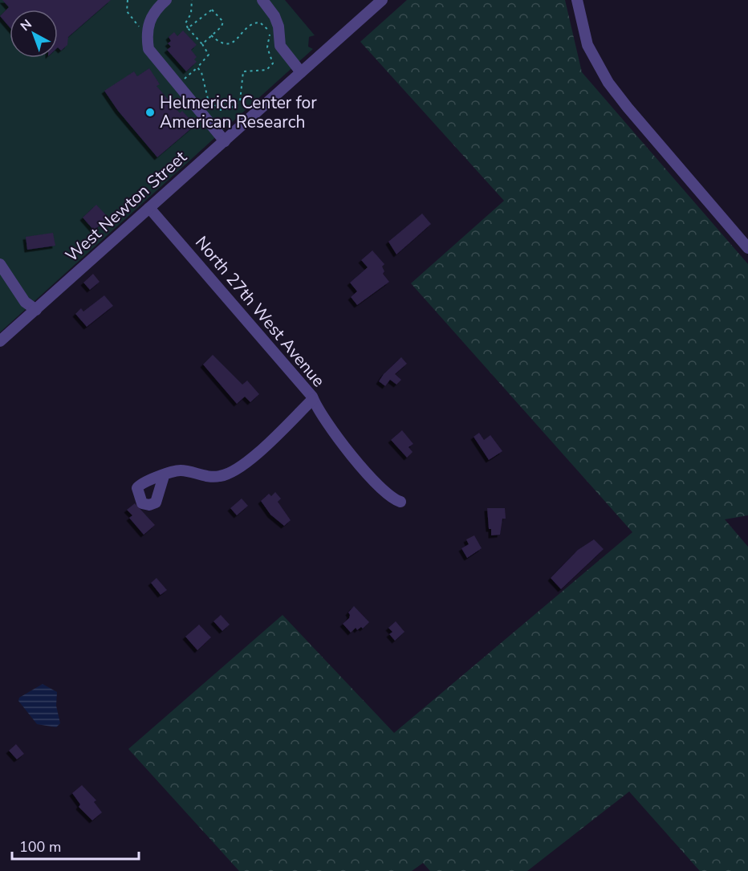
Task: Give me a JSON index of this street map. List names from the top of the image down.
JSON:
{
  "streets": {
    "street": ["West Newton Street", "North 27th West Avenue"]
  },
  "crossings": [
    ["West Newton Street", "North 27th West Avenue"]
  ],
  "places": ["Helmerich Center for American Research"],
  "scale_bar": "100 m",
  "north": "top left"
}
